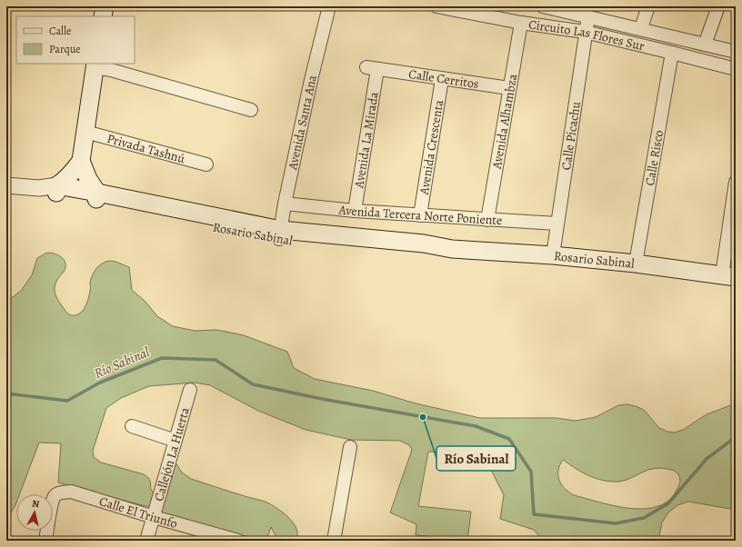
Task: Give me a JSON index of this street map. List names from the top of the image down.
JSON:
{
  "streets": {
    "main road": ["Rosario Sabinal"],
    "street": [
      "Circuito Las Flores Sur",
      "Calle Cerritos",
      "Avenida Alhambza",
      "Avenida Santa Ana",
      "Calle Picachu",
      "Avenida La Mirada",
      "Avenida Crescenta",
      "Privada Tashnú",
      "Calle Risco",
      "Avenida Tercera Norte Poniente",
      "Callejón La Huerta",
      "Calle El Triunfo"
    ]
  },
  "crossings": [
    ["Circuito Las Flores Sur", "Avenida Alhambza"],
    ["Circuito Las Flores Sur", "Calle Picachu"],
    ["Circuito Las Flores Sur", "Calle Risco"],
    ["Calle Cerritos", "Avenida Alhambza"],
    ["Calle Cerritos", "Avenida La Mirada"],
    ["Calle Cerritos", "Avenida Crescenta"],
    ["Avenida Alhambza", "Avenida Tercera Norte Poniente"],
    ["Avenida Santa Ana", "Avenida Tercera Norte Poniente"],
    ["Avenida Santa Ana", "Rosario Sabinal"],
    ["Calle Picachu", "Avenida Tercera Norte Poniente"],
    ["Calle Picachu", "Rosario Sabinal"],
    ["Avenida La Mirada", "Avenida Tercera Norte Poniente"],
    ["Avenida Crescenta", "Avenida Tercera Norte Poniente"],
    ["Calle Risco", "Rosario Sabinal"],
    ["Callejón La Huerta", "Calle El Triunfo"]
  ],
  "water": ["Río Sabinal"],
  "places": ["Río Sabinal"],
  "legend": ["Calle", "Parque"],
  "north": "top"
}
